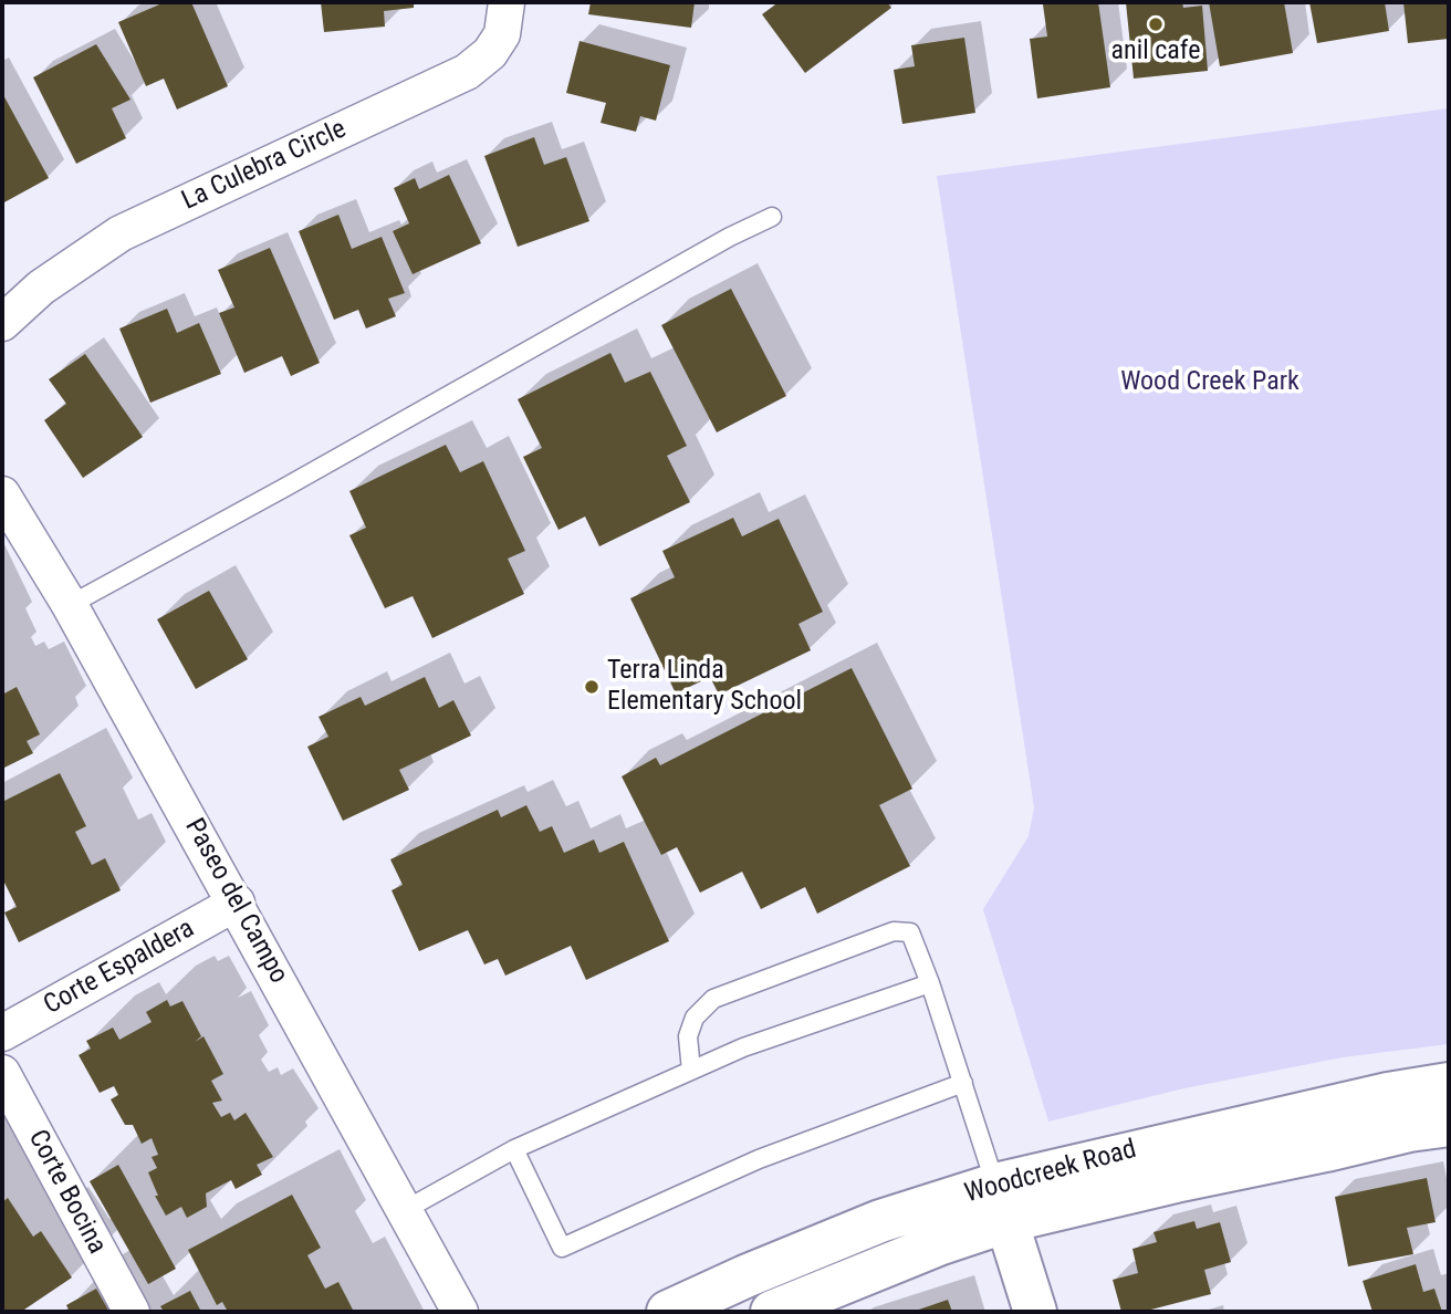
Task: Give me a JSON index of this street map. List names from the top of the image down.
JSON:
{
  "streets": {
    "main road": ["Woodcreek Road"],
    "street": [
      "La Culebra Circle",
      "Paseo del Campo",
      "Corte Espaldera",
      "Corte Bocina"
    ]
  },
  "crossings": [
    ["Paseo del Campo", "Corte Espaldera"]
  ],
  "parks": ["Wood Creek Park"],
  "places": ["anil cafe", "Terra Linda Elementary School"]
}
